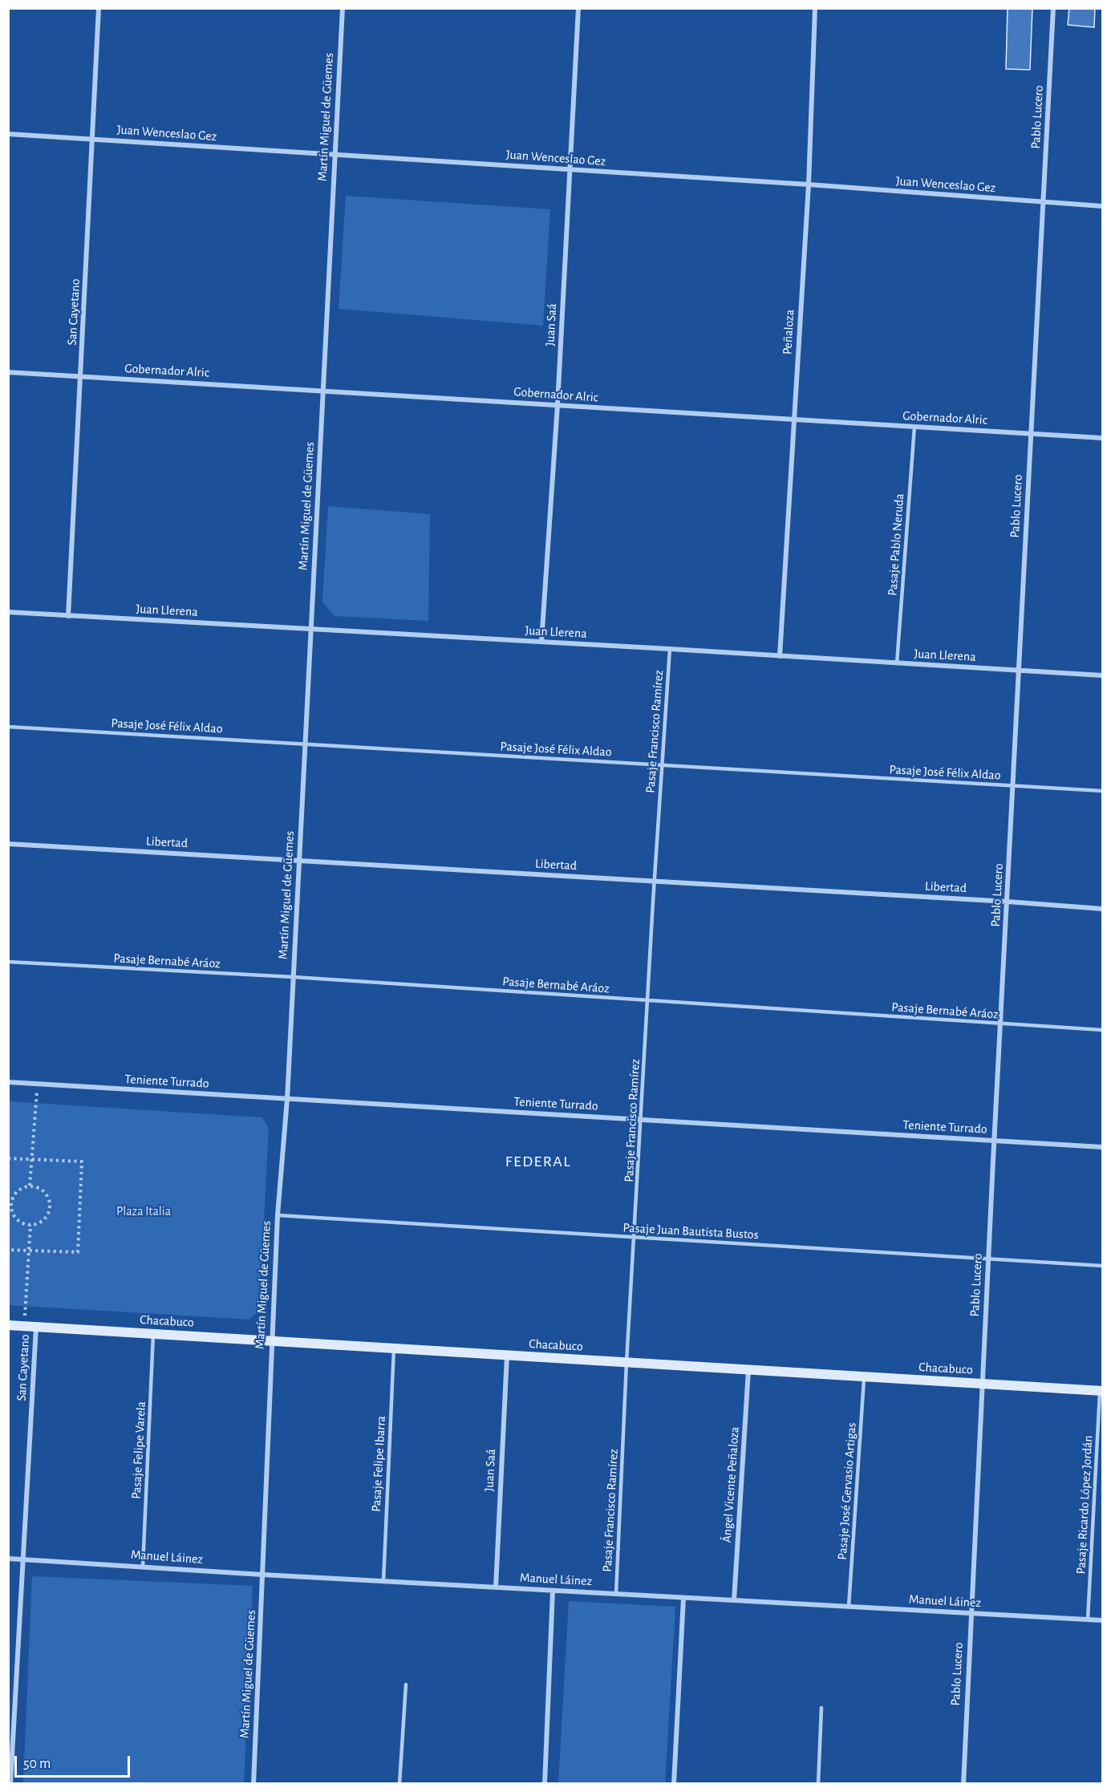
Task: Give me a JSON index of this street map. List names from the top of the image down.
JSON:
{
  "streets": {
    "main road": ["Chacabuco"],
    "street": [
      "Martín Miguel de Güemes",
      "Pablo Lucero",
      "Juan Wenceslao Gez",
      "San Cayetano",
      "Juan Saá",
      "Peñaloza",
      "Gobernador Alric",
      "Juan Llerena",
      "Libertad",
      "Teniente Turrado",
      "Ángel Vicente Peñaloza",
      "Manuel Láinez"
    ],
    "lane": [
      "Pasaje Pablo Neruda",
      "Pasaje José Félix Aldao",
      "Pasaje Francisco Ramírez",
      "Pasaje Bernabé Aráoz",
      "Pasaje Juan Bautista Bustos",
      "Pasaje Felipe Varela",
      "Pasaje Felipe Ibarra",
      "Pasaje José Gervasio Artigas",
      "Pasaje Ricardo López Jordán"
    ]
  },
  "crossings": [
    ["Martín Miguel de Güemes", "Juan Wenceslao Gez"],
    ["Martín Miguel de Güemes", "Gobernador Alric"],
    ["Martín Miguel de Güemes", "Juan Llerena"],
    ["Martín Miguel de Güemes", "Pasaje José Félix Aldao"],
    ["Martín Miguel de Güemes", "Libertad"],
    ["Martín Miguel de Güemes", "Pasaje Bernabé Aráoz"],
    ["Martín Miguel de Güemes", "Teniente Turrado"],
    ["Martín Miguel de Güemes", "Pasaje Juan Bautista Bustos"],
    ["Martín Miguel de Güemes", "Chacabuco"],
    ["Martín Miguel de Güemes", "Manuel Láinez"],
    ["Pablo Lucero", "Juan Wenceslao Gez"],
    ["Pablo Lucero", "Gobernador Alric"],
    ["Pablo Lucero", "Juan Llerena"],
    ["Pablo Lucero", "Pasaje José Félix Aldao"],
    ["Pablo Lucero", "Libertad"],
    ["Pablo Lucero", "Pasaje Bernabé Aráoz"],
    ["Pablo Lucero", "Teniente Turrado"],
    ["Pablo Lucero", "Pasaje Juan Bautista Bustos"],
    ["Pablo Lucero", "Chacabuco"],
    ["Pablo Lucero", "Manuel Láinez"],
    ["Juan Wenceslao Gez", "San Cayetano"],
    ["Juan Wenceslao Gez", "Juan Saá"],
    ["Juan Wenceslao Gez", "Peñaloza"],
    ["San Cayetano", "Gobernador Alric"],
    ["San Cayetano", "Juan Llerena"],
    ["San Cayetano", "Chacabuco"],
    ["San Cayetano", "Manuel Láinez"],
    ["Juan Saá", "Gobernador Alric"],
    ["Juan Saá", "Juan Llerena"],
    ["Juan Saá", "Chacabuco"],
    ["Juan Saá", "Manuel Láinez"],
    ["Peñaloza", "Gobernador Alric"],
    ["Peñaloza", "Juan Llerena"],
    ["Gobernador Alric", "Pasaje Pablo Neruda"],
    ["Pasaje Pablo Neruda", "Juan Llerena"],
    ["Juan Llerena", "Pasaje Francisco Ramírez"],
    ["Pasaje José Félix Aldao", "Pasaje Francisco Ramírez"],
    ["Pasaje Francisco Ramírez", "Libertad"],
    ["Pasaje Francisco Ramírez", "Pasaje Bernabé Aráoz"],
    ["Pasaje Francisco Ramírez", "Teniente Turrado"],
    ["Pasaje Francisco Ramírez", "Pasaje Juan Bautista Bustos"],
    ["Pasaje Francisco Ramírez", "Chacabuco"],
    ["Pasaje Francisco Ramírez", "Manuel Láinez"],
    ["Chacabuco", "Pasaje Felipe Varela"],
    ["Chacabuco", "Pasaje Felipe Ibarra"],
    ["Chacabuco", "Ángel Vicente Peñaloza"],
    ["Chacabuco", "Pasaje José Gervasio Artigas"],
    ["Chacabuco", "Pasaje Ricardo López Jordán"],
    ["Pasaje Felipe Varela", "Manuel Láinez"],
    ["Pasaje Felipe Ibarra", "Manuel Láinez"],
    ["Ángel Vicente Peñaloza", "Manuel Láinez"],
    ["Pasaje José Gervasio Artigas", "Manuel Láinez"],
    ["Pasaje Ricardo López Jordán", "Manuel Láinez"]
  ],
  "districts": ["FEDERAL"],
  "parks": ["Plaza Italia"],
  "scale_bar": "50 m"
}
